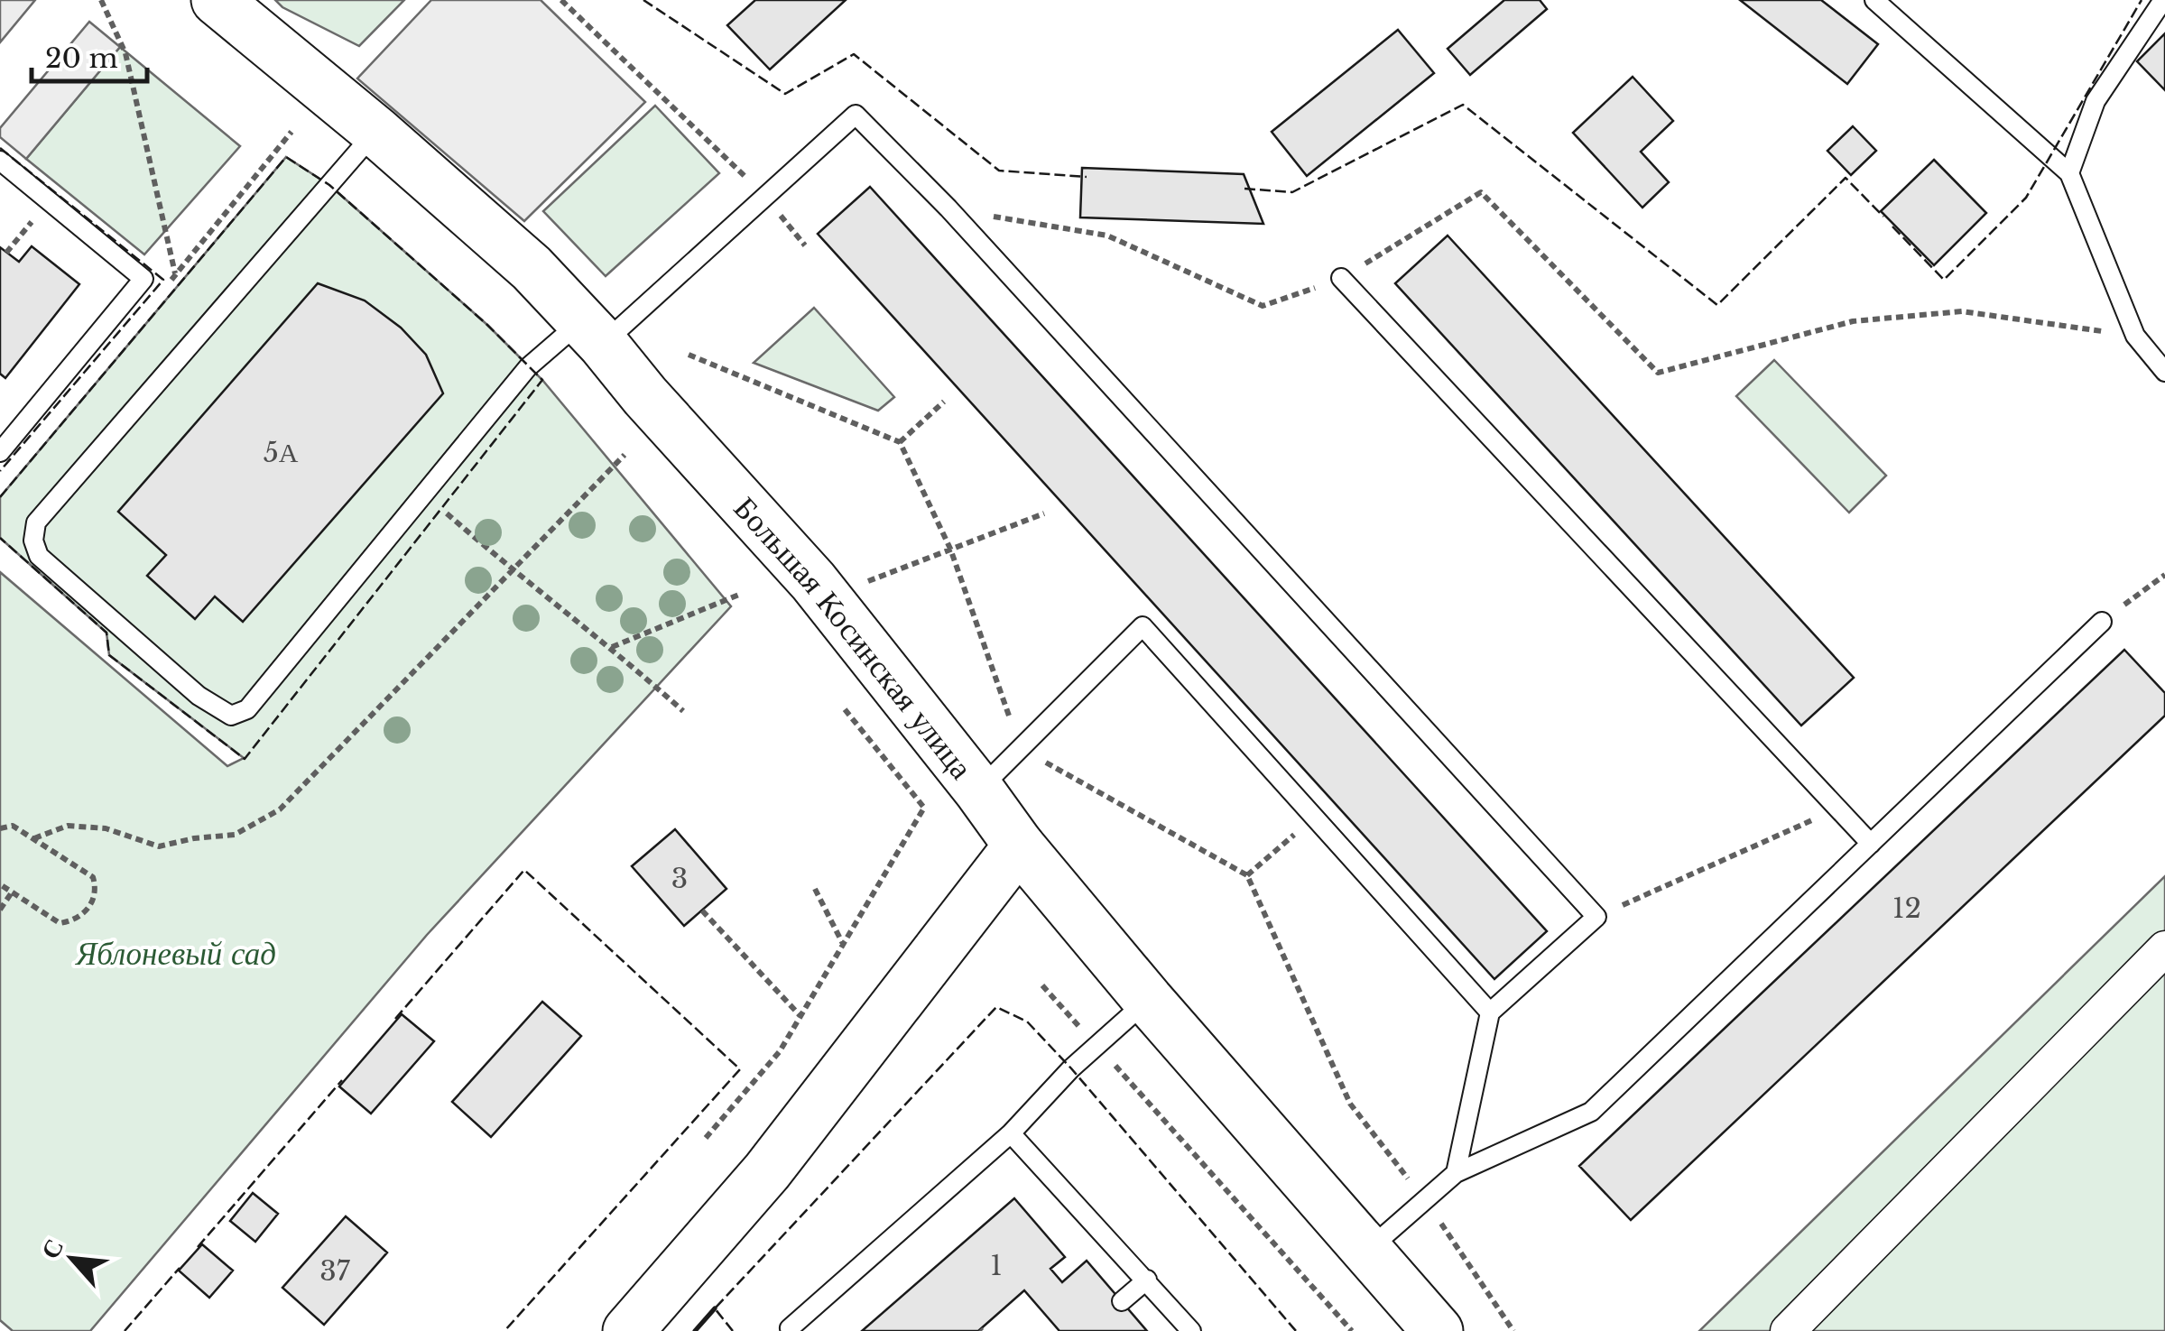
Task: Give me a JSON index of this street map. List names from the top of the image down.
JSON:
{
  "streets": {
    "street": ["Большая Косинская улица"]
  },
  "parks": ["Яблоневый сад"],
  "house_numbers": [
    "5А",
    "3",
    "12",
    "1",
    "37"
  ],
  "scale_bar": "20 m",
  "north": "top left"
}
